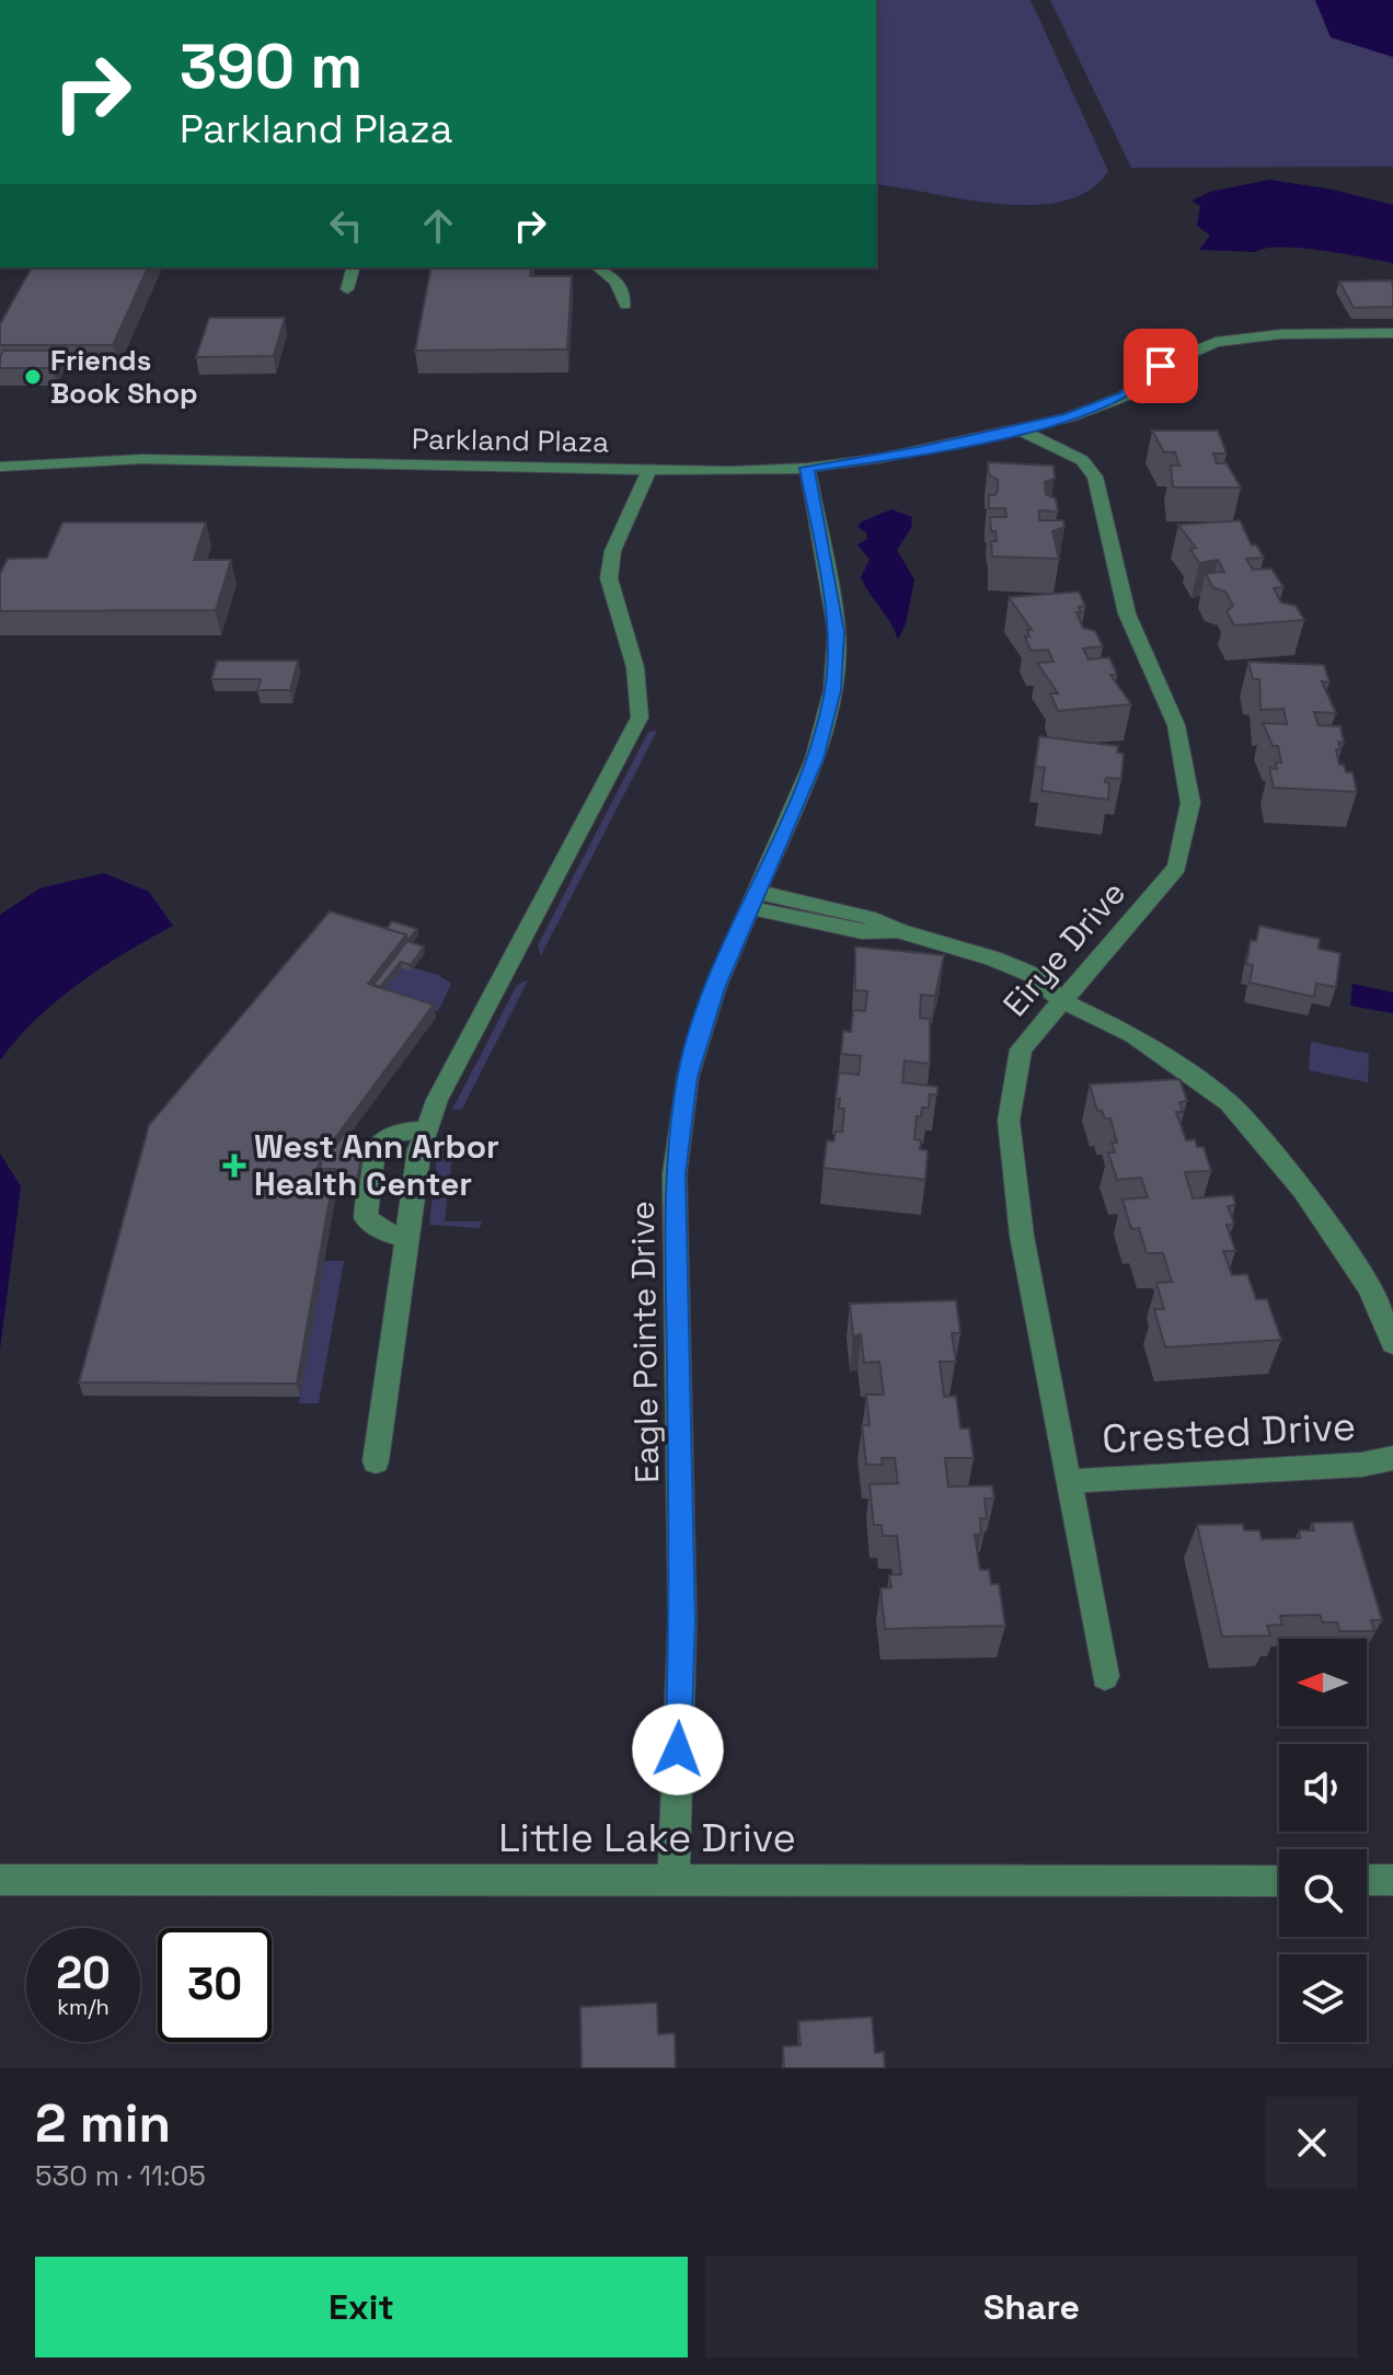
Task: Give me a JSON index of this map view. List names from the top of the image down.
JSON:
{
  "streets": {
    "street": [
      "Parkland Plaza",
      "Eirye Drive",
      "Eagle Pointe Drive",
      "Crested Drive",
      "Little Lake Drive"
    ]
  },
  "crossings": [
    ["Parkland Plaza", "Eirye Drive"],
    ["Parkland Plaza", "Eagle Pointe Drive"],
    ["Eirye Drive", "Crested Drive"],
    ["Eagle Pointe Drive", "Little Lake Drive"]
  ],
  "places": {
    "other": ["Friends Book Shop"],
    "health": ["West Ann Arbor Health Center"]
  },
  "north": "left",
  "page": {
    "turn": ["390 m", "Parkland Plaza"],
    "speed": "20 km/h",
    "limit": "30",
    "heading": ["2 min", "530 m · 11:05"],
    "buttons": ["Exit", "Share"]
  }
}
